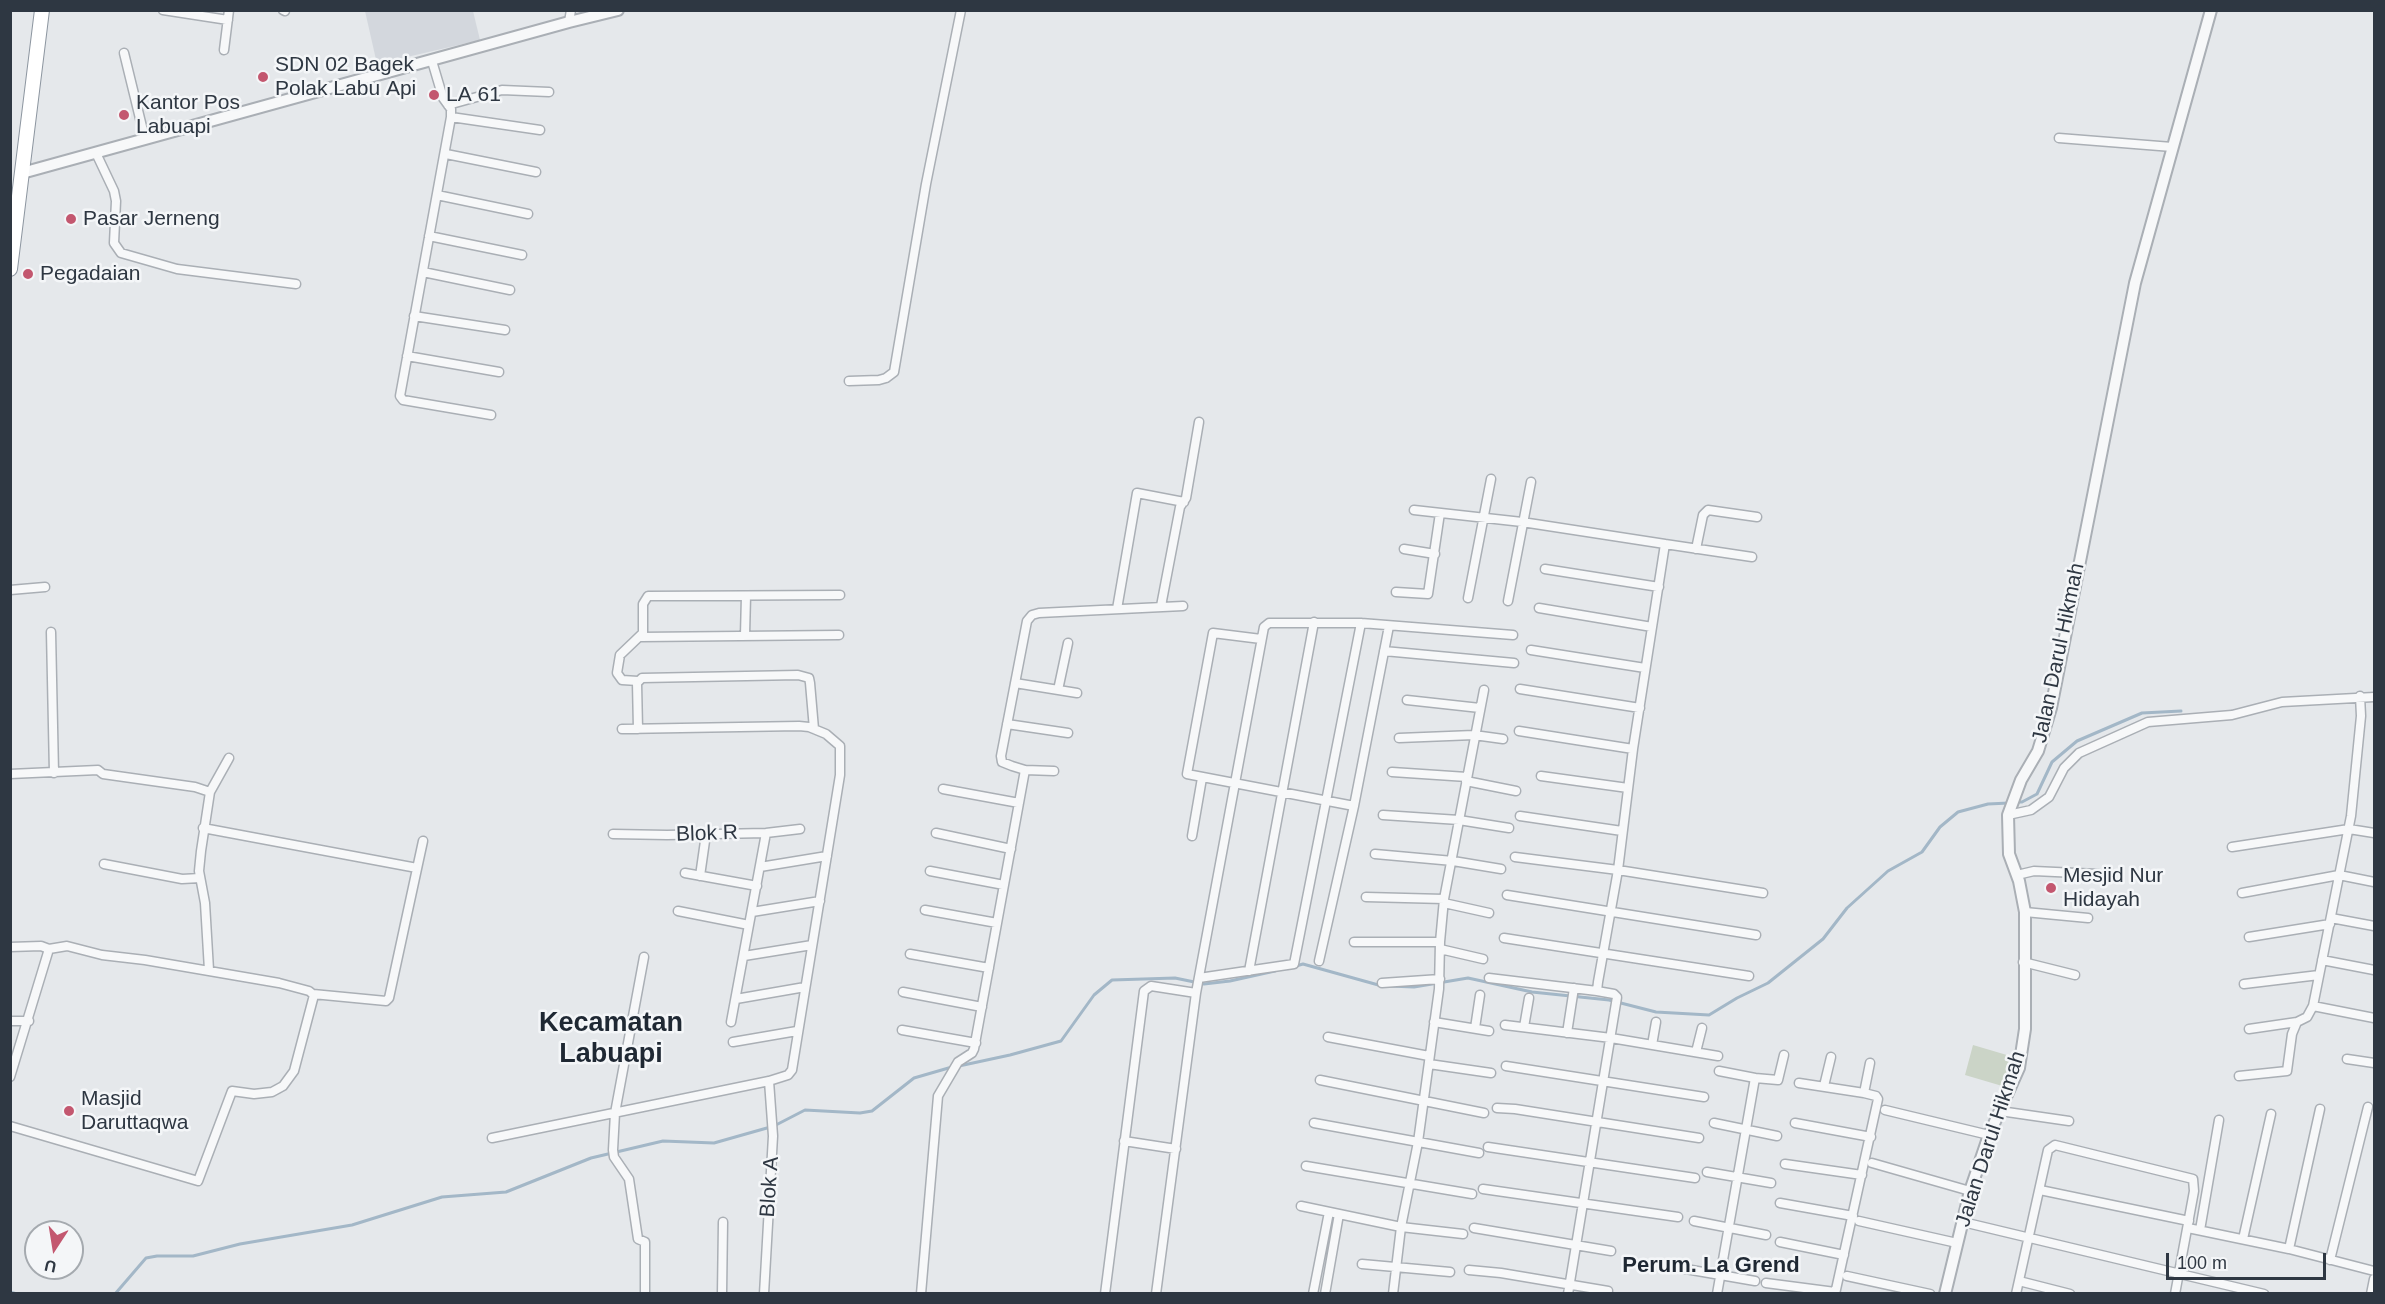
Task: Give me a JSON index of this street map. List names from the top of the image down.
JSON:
{
  "streets": {
    "street": ["Jalan Darul Hikmah", "Blok R", "Blok A"]
  },
  "districts": ["Kecamatan Labuapi", "Perum. La Grend"],
  "places": [
    "SDN 02 Bagek Polak Labu Api",
    "LA 61",
    "Kantor Pos Labuapi",
    "Pasar Jerneng",
    "Pegadaian",
    "Mesjid Nur Hidayah",
    "Masjid Daruttaqwa"
  ],
  "scale_bar": "100 m",
  "north": "bottom"
}
